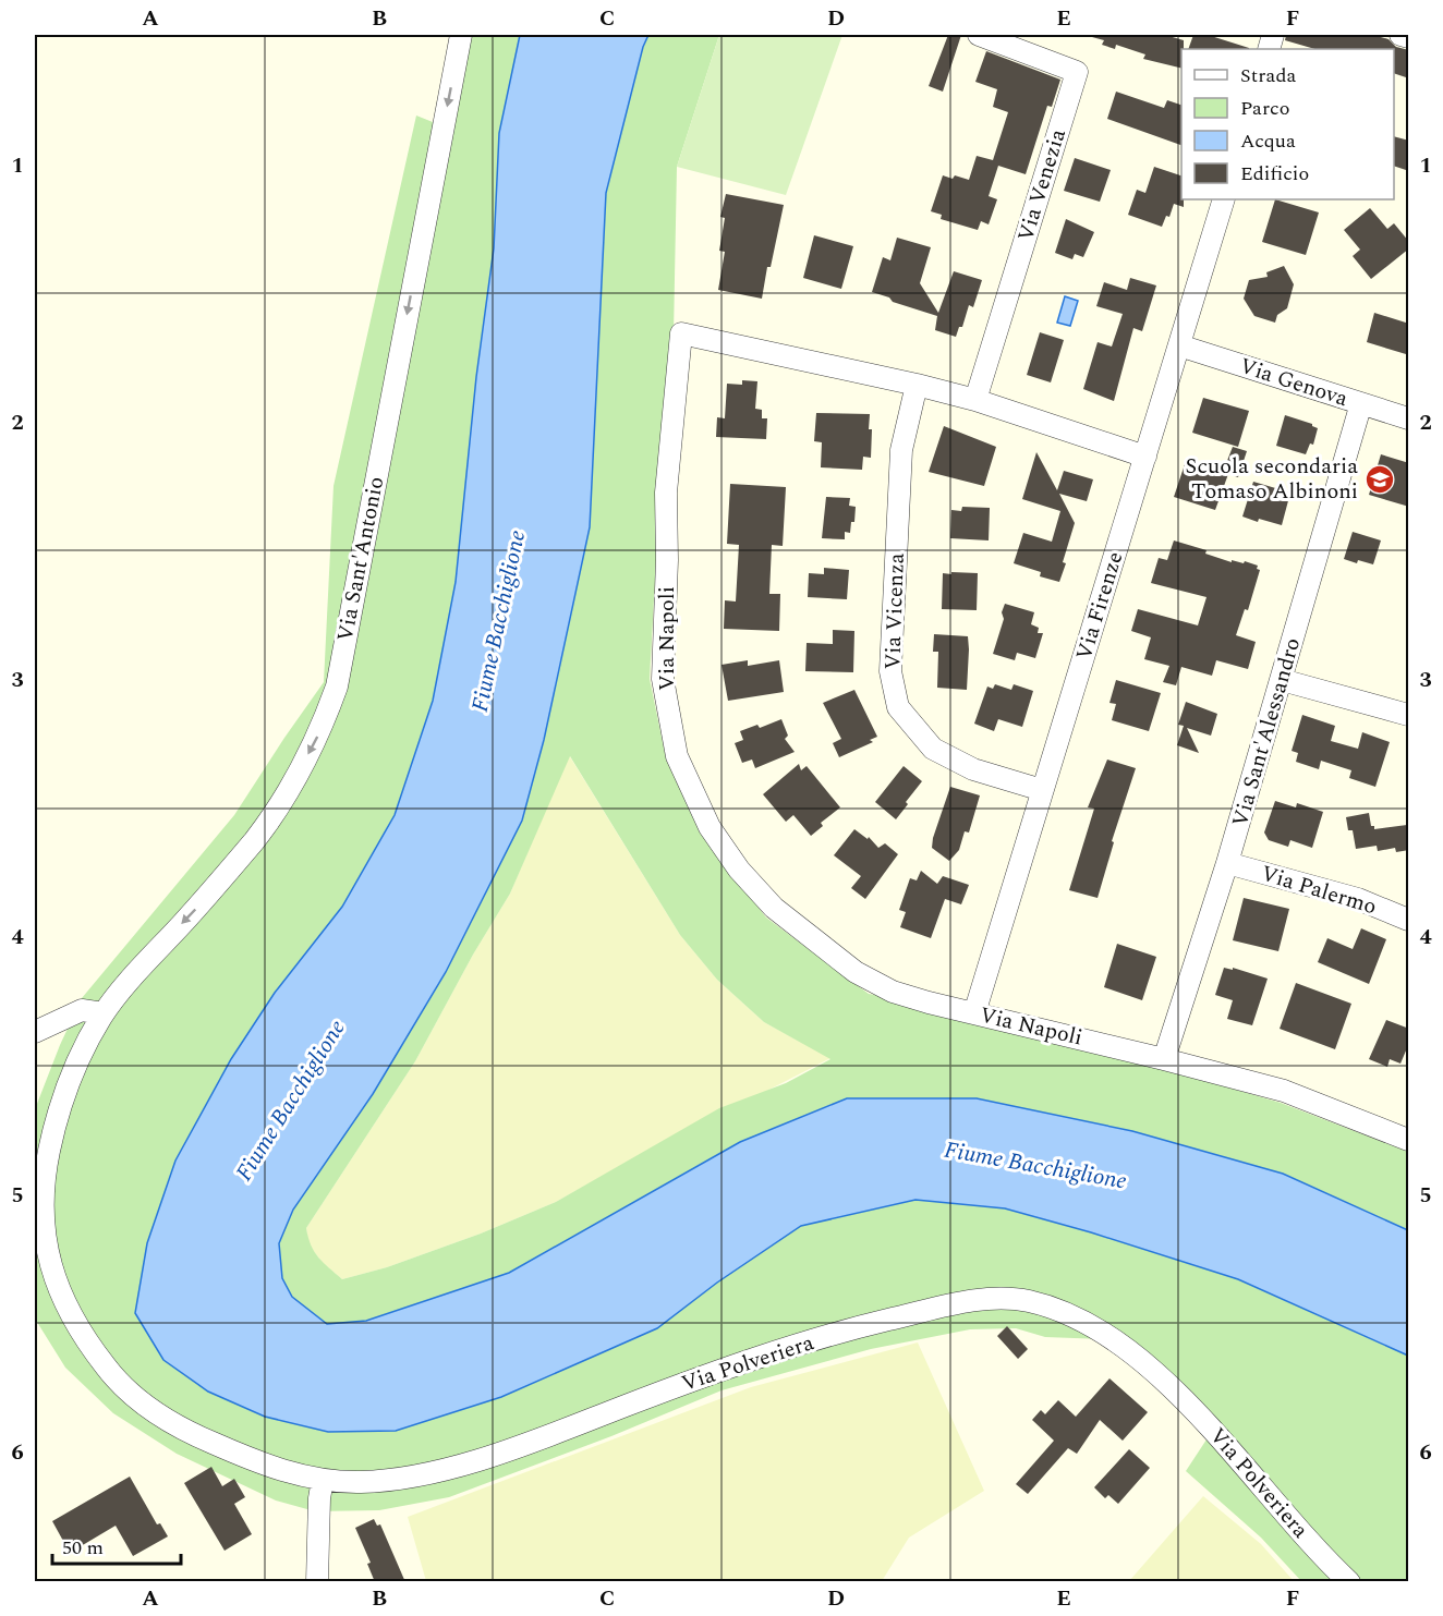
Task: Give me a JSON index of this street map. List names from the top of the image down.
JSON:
{
  "streets": {
    "street": [
      "Via Venezia",
      "Via Genova",
      "Via Sant'Antonio",
      "Via Firenze",
      "Via Vicenza",
      "Via Napoli",
      "Via Sant'Alessandro",
      "Via Palermo",
      "Via Polveriera"
    ]
  },
  "crossings": [
    ["Via Venezia", "Via Napoli"],
    ["Via Genova", "Via Firenze"],
    ["Via Genova", "Via Sant'Alessandro"],
    ["Via Sant'Antonio", "Via Polveriera"],
    ["Via Firenze", "Via Vicenza"],
    ["Via Firenze", "Via Napoli"],
    ["Via Vicenza", "Via Napoli"],
    ["Via Napoli", "Via Sant'Alessandro"],
    ["Via Sant'Alessandro", "Via Palermo"]
  ],
  "one_way": ["Via Sant'Antonio"],
  "water": ["Fiume Bacchiglione"],
  "places": {
    "school or university": ["Scuola secondaria Tomaso Albinoni"]
  },
  "legend": [
    "Strada",
    "Parco",
    "Acqua",
    "Edificio"
  ],
  "scale_bar": "50 m",
  "grid": {
    "columns": [
      "A",
      "B",
      "C",
      "D",
      "E",
      "F"
    ],
    "rows": [
      "1",
      "2",
      "3",
      "4",
      "5",
      "6"
    ]
  }
}
